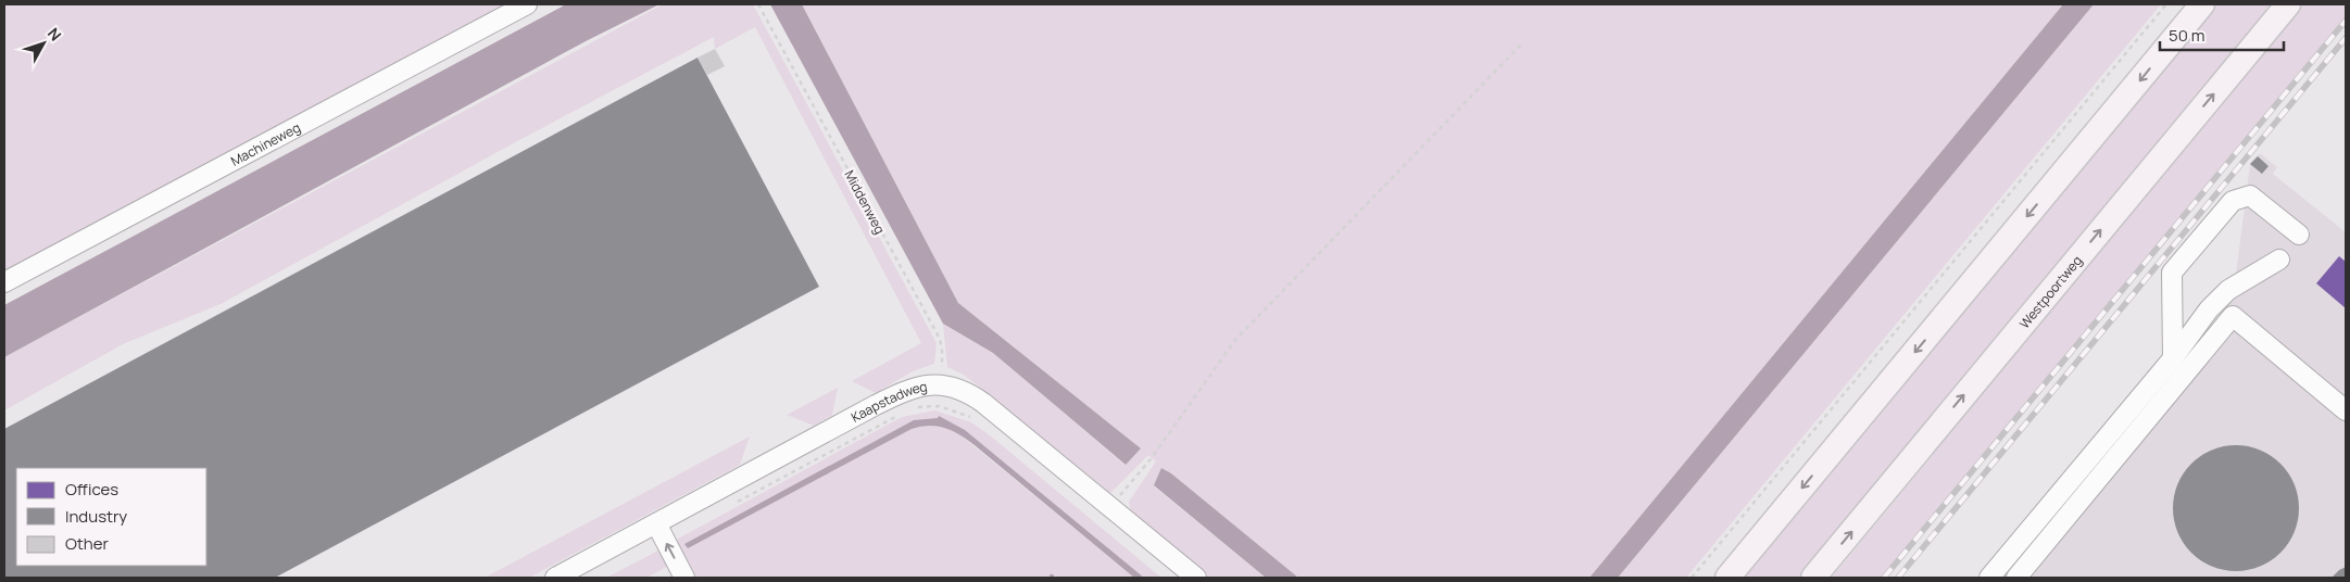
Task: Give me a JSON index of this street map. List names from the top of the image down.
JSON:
{
  "streets": {
    "main road": ["Westpoortweg"],
    "street": ["Machineweg", "Kaapstadweg"],
    "path": ["Middenweg"]
  },
  "crossings": [
    ["Middenweg", "Kaapstadweg"]
  ],
  "legend": ["Offices", "Industry", "Other"],
  "scale_bar": "50 m",
  "north": "top right"
}
